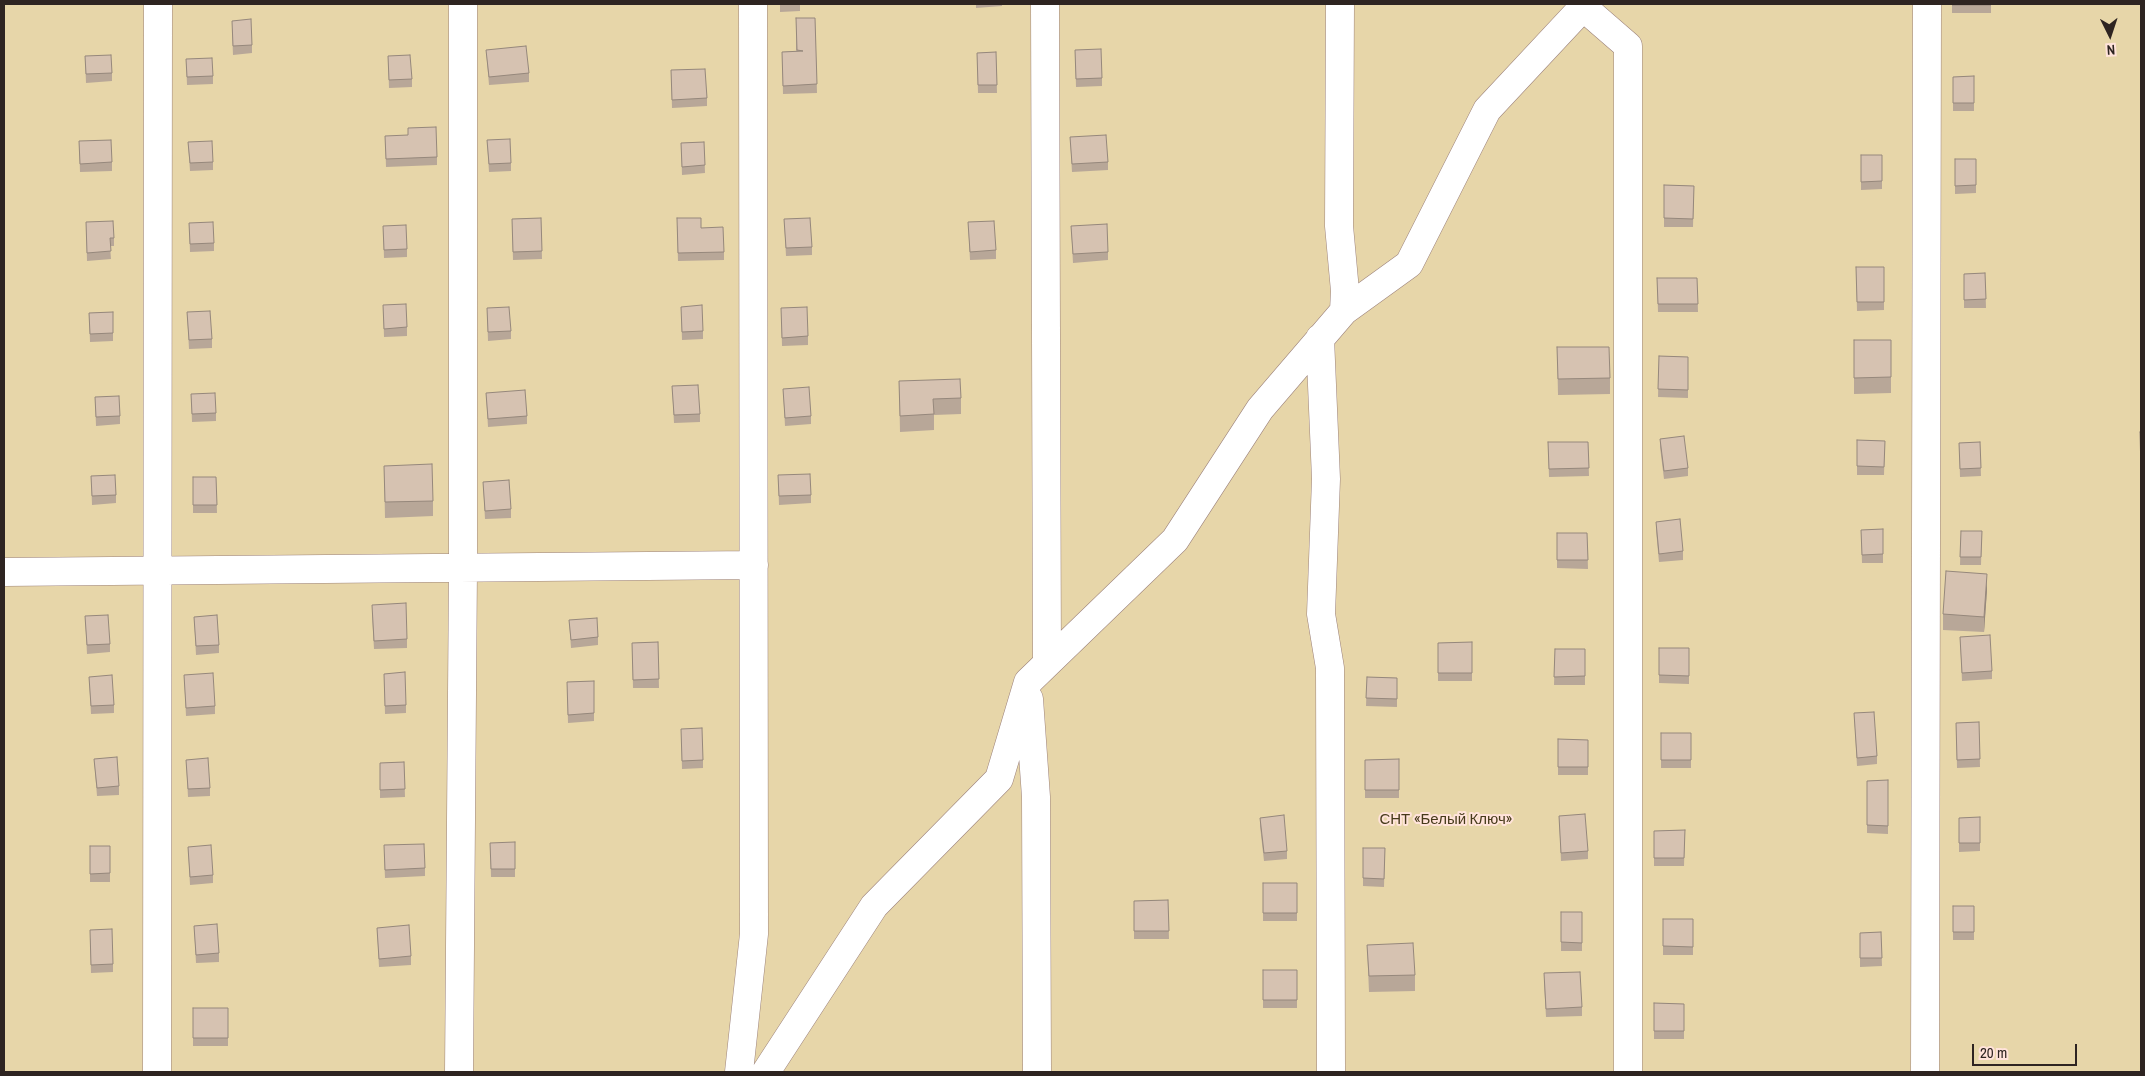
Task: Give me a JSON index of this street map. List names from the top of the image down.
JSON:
{
  "parks": ["СНТ «Белый Ключ»"],
  "scale_bar": "20 m",
  "north": "bottom"
}
